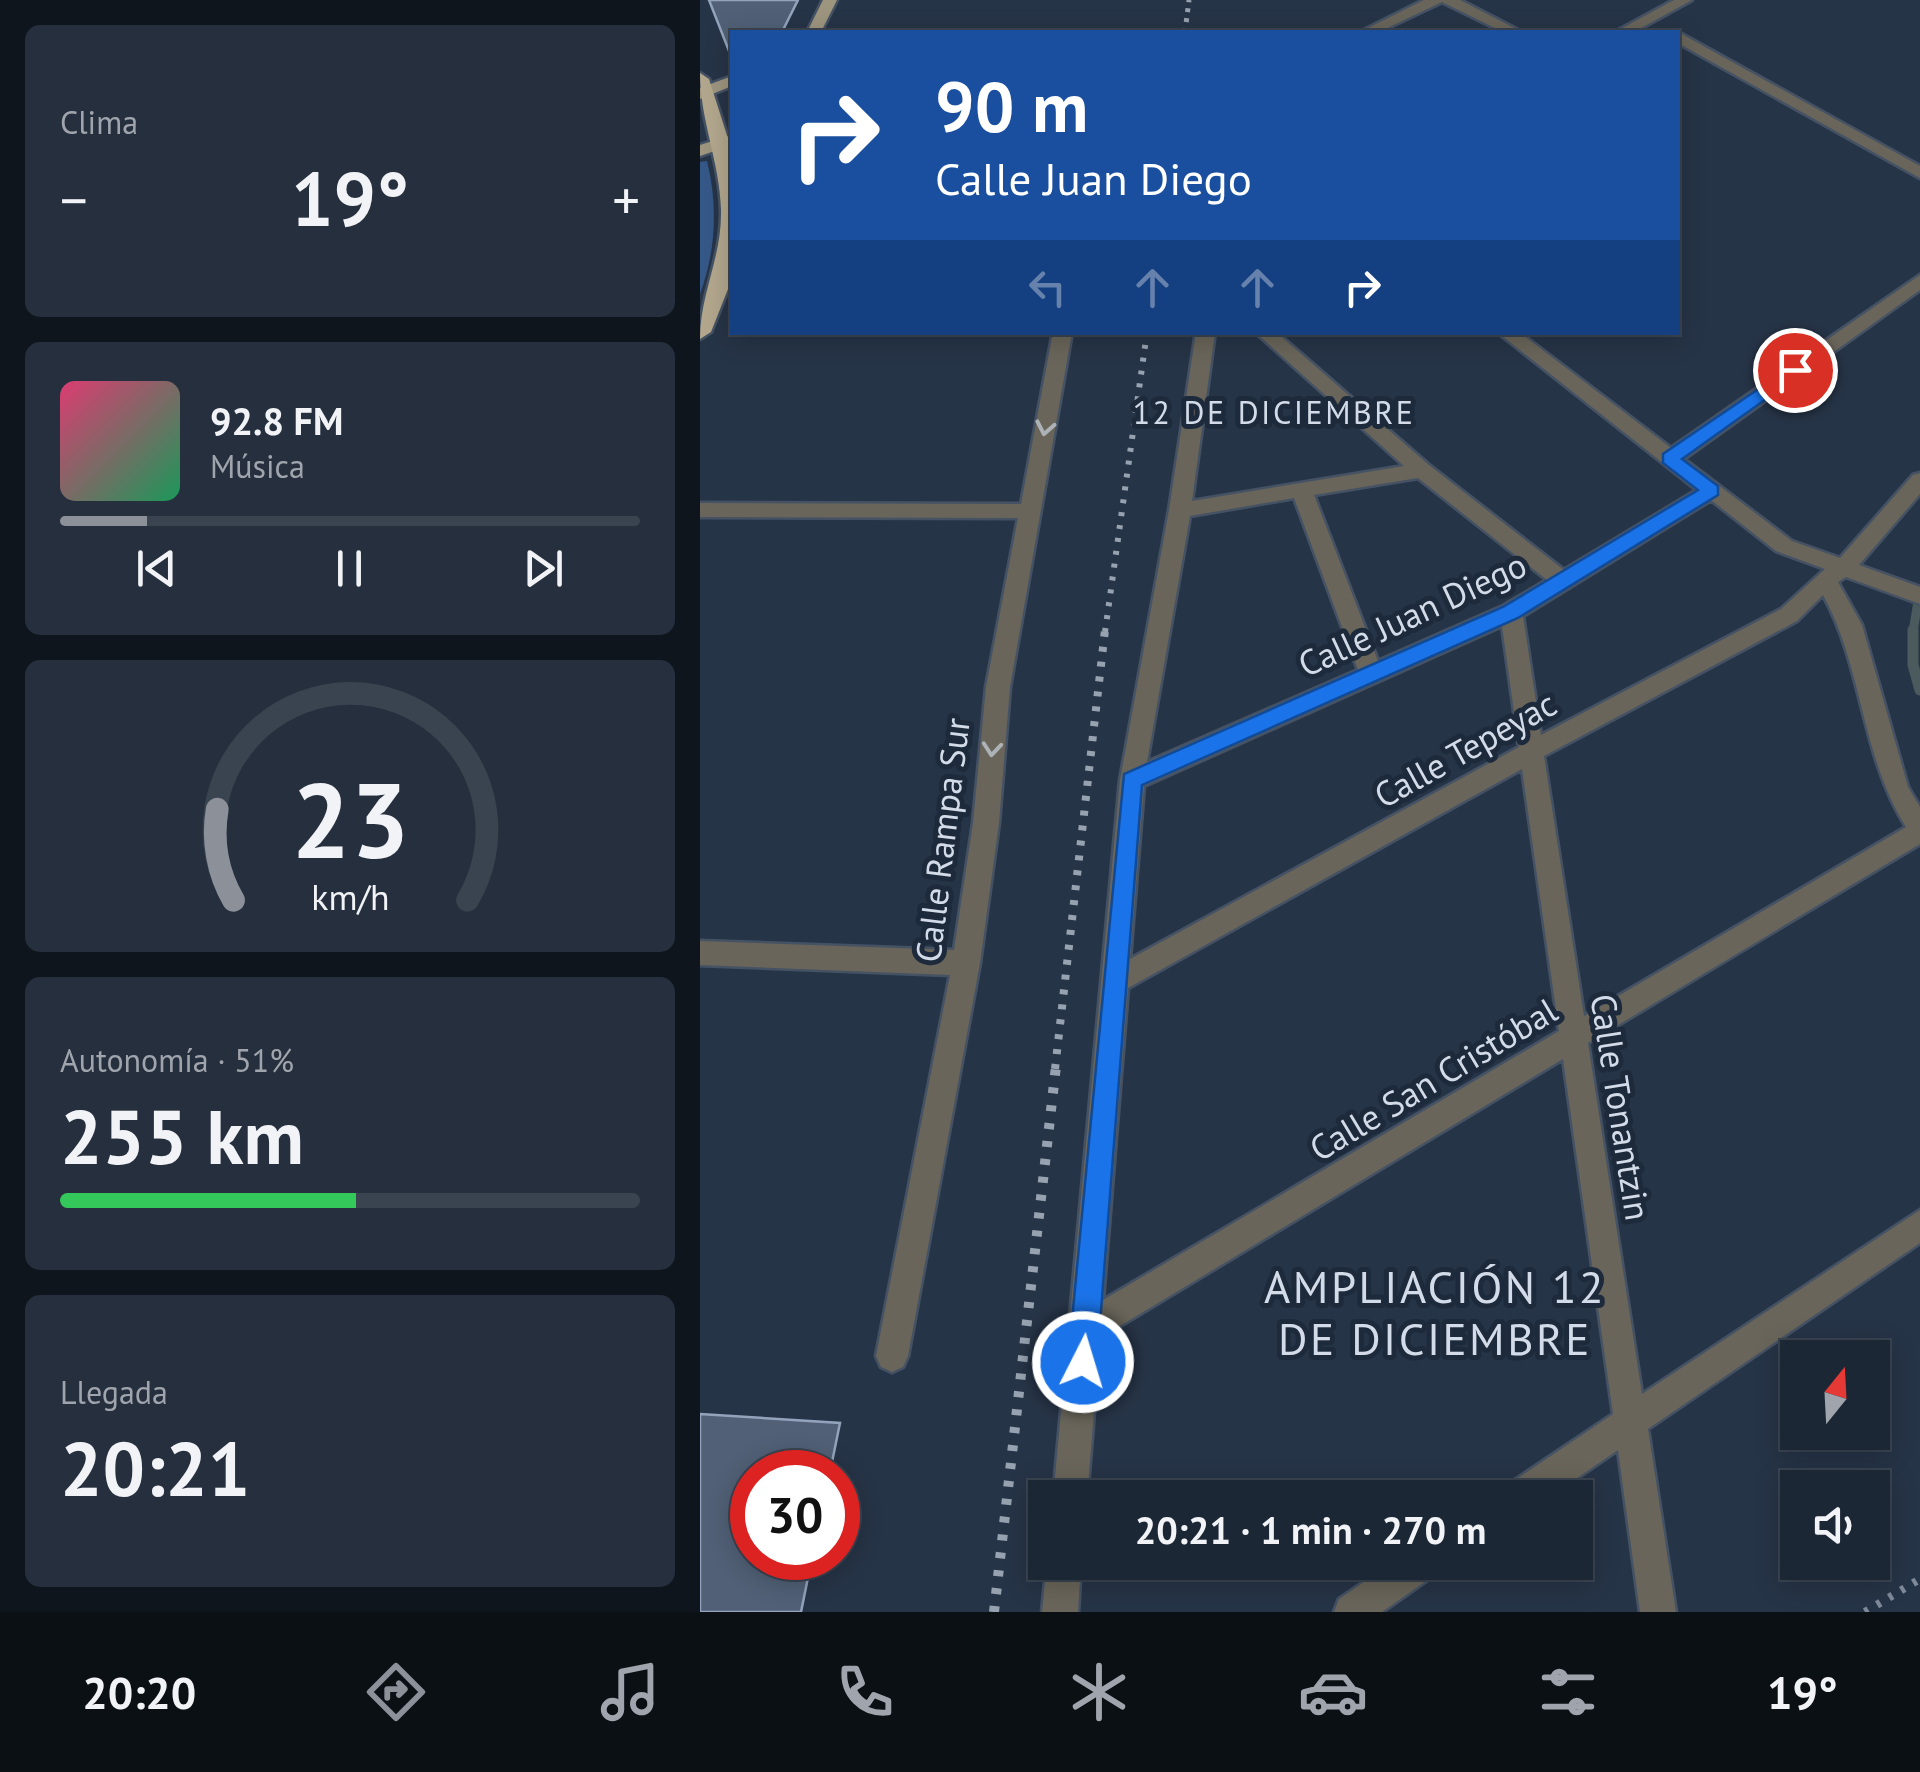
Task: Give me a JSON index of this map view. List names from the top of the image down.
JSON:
{
  "streets": {
    "street": [
      "Calle Juan Diego",
      "Calle Tepeyac",
      "Calle Rampa Sur",
      "Calle San Cristóbal",
      "Calle Tonantzin"
    ]
  },
  "crossings": [
    ["Calle Juan Diego", "Calle Tonantzin"],
    ["Calle Tepeyac", "Calle Tonantzin"],
    ["Calle San Cristóbal", "Calle Tonantzin"]
  ],
  "districts": ["12 DE DICIEMBRE", "AMPLIACIÓN 12 DE DICIEMBRE"],
  "north": "top",
  "page": {
    "tile": [
      "Clima",
      ["Autonomía · 51%", "255 km"],
      ["Llegada", "20:21"]
    ],
    "turn": ["90 m", "Calle Juan Diego"],
    "heat": ["−", "19°", "+"],
    "song": ["92.8 FM", "Música"],
    "limit": "30",
    "trip": "20:21 · 1 min · 270 m",
    "tabs": ["20:20", "19°"],
    "gauge": ["23", "km/h"]
  }
}
